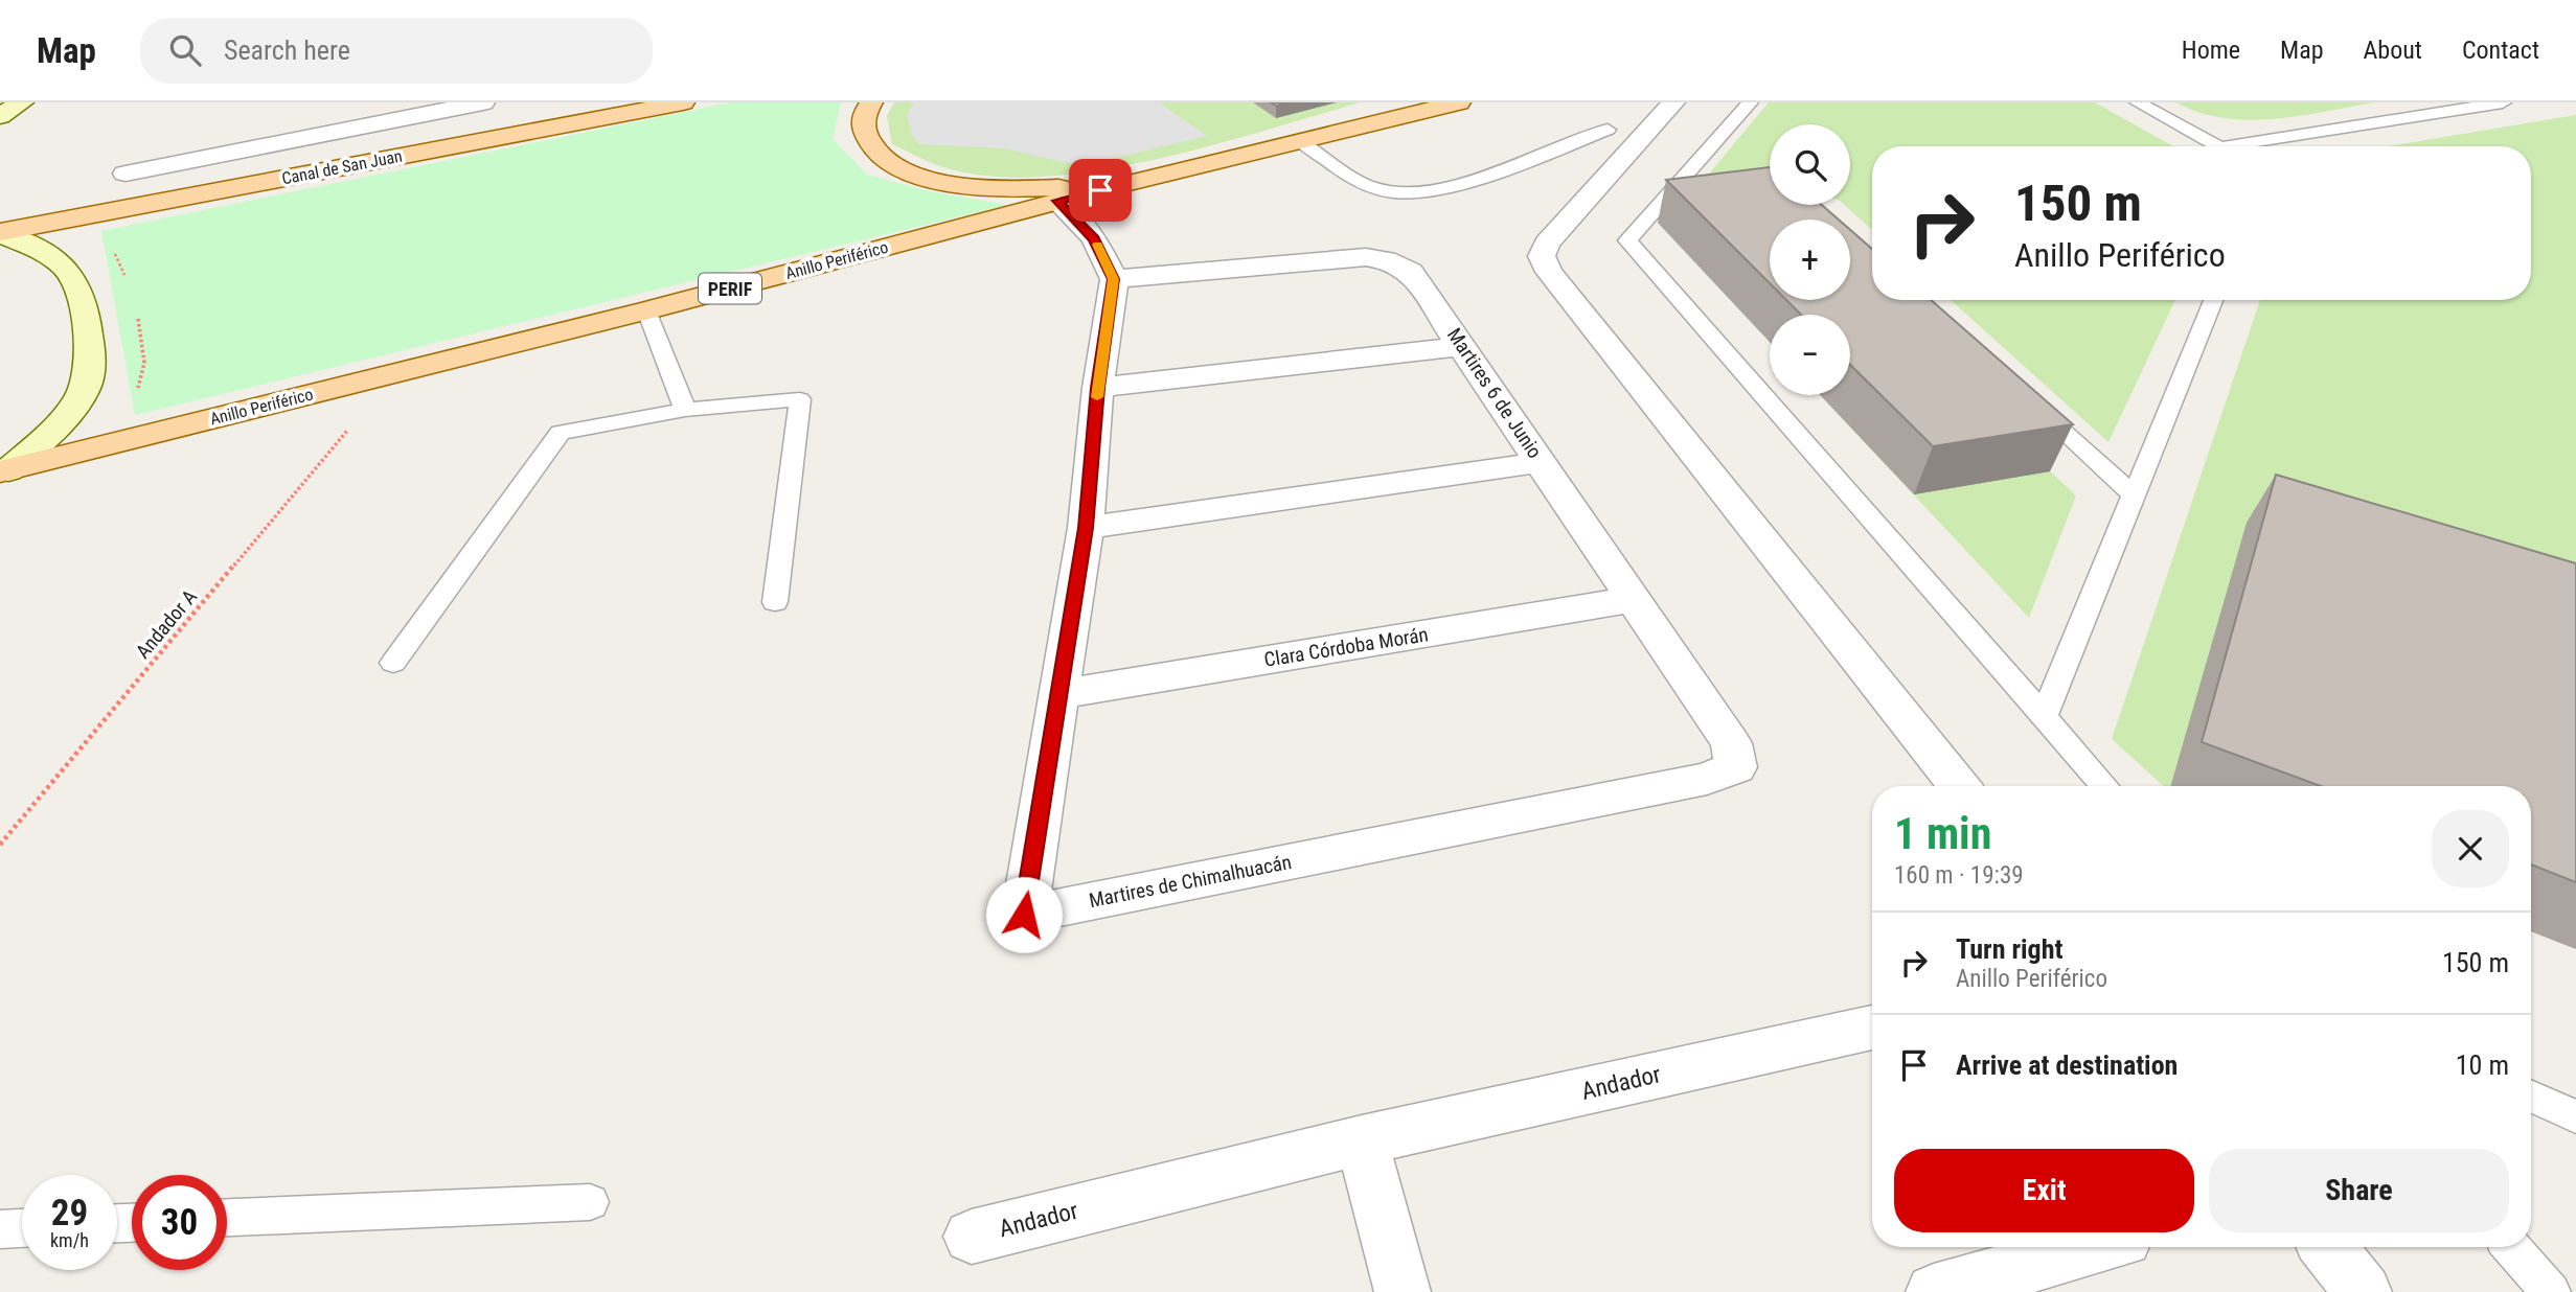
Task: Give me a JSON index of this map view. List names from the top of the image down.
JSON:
{
  "streets": {
    "main road": ["Canal de San Juan", "Anillo Periférico", "PERIF"],
    "street": [
      "Martires 6 de Junio",
      "Clara Córdoba Morán",
      "Martires de Chimalhuacán",
      "Andador"
    ],
    "path": ["Andador A"]
  },
  "crossings": [
    ["Martires 6 de Junio", "Clara Córdoba Morán"],
    ["Martires 6 de Junio", "Martires de Chimalhuacán"],
    ["Clara Córdoba Morán", "Martires de Chimalhuacán"]
  ],
  "page": {
    "header": "Map",
    "search": "Search here",
    "nav": [
      "Home",
      "Map",
      "About",
      "Contact"
    ],
    "map_buttons": ["+", "−"],
    "turn": ["150 m", "Anillo Periférico"],
    "heading": ["1 min", "160 m · 19:39"],
    "list": [
      {
        "name": "Turn right",
        "note": "Anillo Periférico",
        "value": "150 m"
      },
      {
        "name": "Arrive at destination",
        "value": "10 m"
      }
    ],
    "buttons": ["Exit", "Share"],
    "speed": "29 km/h",
    "limit": "30"
  }
}
